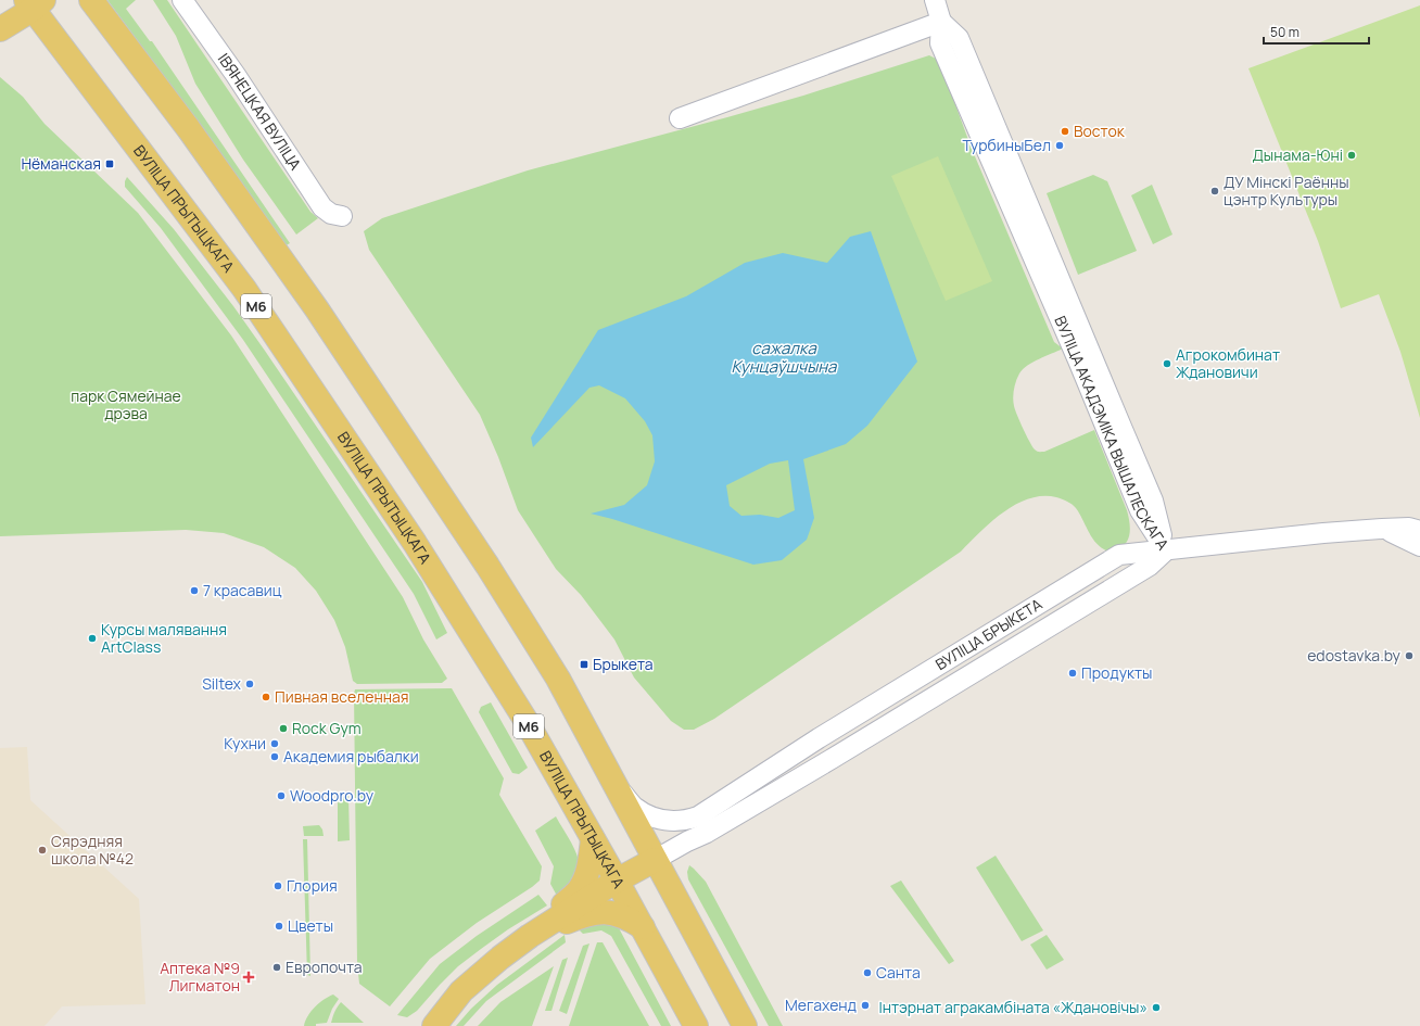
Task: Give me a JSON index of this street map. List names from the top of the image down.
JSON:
{
  "streets": {
    "main road": ["ВУЛІЦА ПРЫТЫЦКАГА", "М6"],
    "street": ["ІВЯНЕЦКАЯ ВУЛІЦА", "ВУЛІЦА АКАДЭМІКА ВЫШАЛЕСКАГА", "ВУЛІЦА БРЫКЕТА"]
  },
  "crossings": [
    ["ВУЛІЦА АКАДЭМІКА ВЫШАЛЕСКАГА", "ВУЛІЦА БРЫКЕТА"]
  ],
  "water": ["сажалка Кунцаўшчына"],
  "parks": ["парк Сямейнае дрэва"],
  "places": {
    "other": [
      "Восток",
      "ТурбиныБел",
      "Дынама-Юні",
      "ДУ Мінскі Раённы цэнтр Культуры",
      "Агрокомбинат Ждановичи",
      "7 красавиц",
      "Курсы малявання ArtClass",
      "edostavka.by",
      "Продукты",
      "Siltex",
      "Пивная вселенная",
      "Rock Gym",
      "Кухни",
      "Академия рыбалки",
      "Woodpro.by",
      "Сярэдняя школа №42",
      "Глория",
      "Цветы",
      "Европочта",
      "Санта",
      "Мегахенд",
      "Інтэрнат агракамбіната «Ждановічы»"
    ],
    "transit": ["Нёманская", "Брыкета"],
    "health": ["Аптека №9 Лигматон"]
  },
  "scale_bar": "50 m"
}
